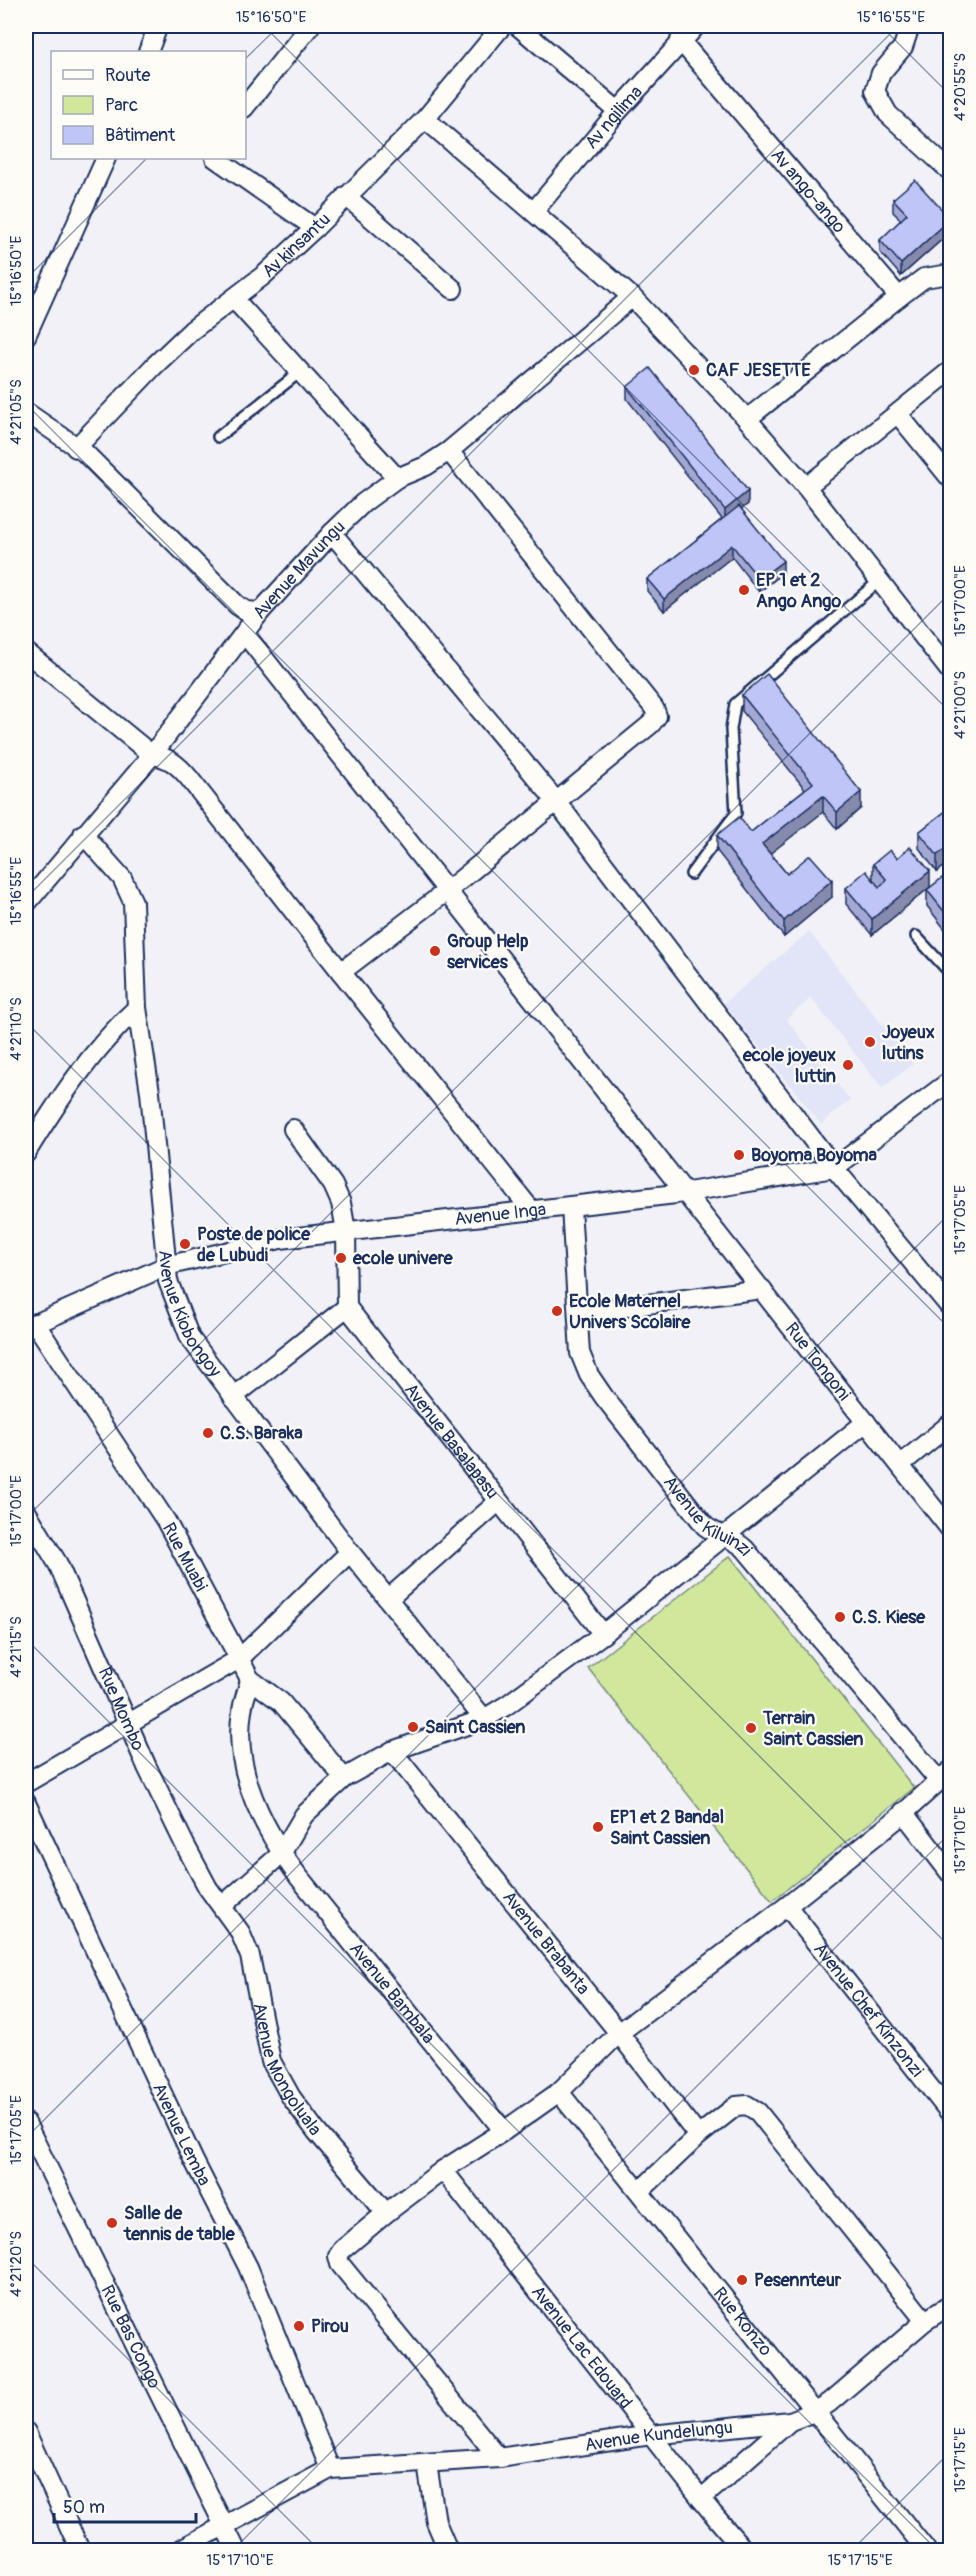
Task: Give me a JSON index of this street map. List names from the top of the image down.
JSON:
{
  "streets": {
    "street": [
      "Av ngilima",
      "Av ango-ango",
      "Av kinsantu",
      "Avenue Mavungu",
      "Avenue Inga",
      "Avenue Kiobongoy",
      "Rue Tongoni",
      "Avenue Basalapasu",
      "Avenue Kiluinzi",
      "Rue Muabi",
      "Rue Mombo",
      "Avenue Brabanta",
      "Avenue Bambala",
      "Avenue Chef Kinzonzi",
      "Avenue Mongoluala",
      "Avenue Lemba",
      "Rue Konzo",
      "Rue Bas Congo",
      "Avenue Lac Edouard",
      "Avenue Kundelungu"
    ]
  },
  "crossings": [
    ["Av ngilima", "Av ango-ango"],
    ["Avenue Mavungu", "Avenue Kiobongoy"],
    ["Avenue Mavungu", "Rue Tongoni"],
    ["Avenue Inga", "Avenue Kiobongoy"],
    ["Avenue Inga", "Rue Tongoni"],
    ["Avenue Inga", "Avenue Kiluinzi"],
    ["Avenue Inga", "Rue Muabi"],
    ["Rue Muabi", "Avenue Bambala"],
    ["Rue Mombo", "Avenue Mongoluala"],
    ["Avenue Lemba", "Avenue Kundelungu"],
    ["Rue Konzo", "Avenue Kundelungu"],
    ["Avenue Lac Edouard", "Avenue Kundelungu"]
  ],
  "places": [
    "CAF JESETTE",
    "EP 1 et 2 Ango Ango",
    "Group Help services",
    "Joyeux lutins",
    "ecole joyeux luttin",
    "Boyoma Boyoma",
    "Poste de police de Lubudi",
    "ecole univere",
    "Ecole Maternel Univers Scolaire",
    "C.S. Baraka",
    "C.S. Kiese",
    "Saint Cassien",
    "Terrain Saint Cassien",
    "EP1 et 2 Bandal Saint Cassien",
    "Salle de tennis de table",
    "Pesennteur",
    "Pirou"
  ],
  "legend": ["Route", "Parc", "Bâtiment"],
  "scale_bar": "50 m",
  "coordinates": [
    "15°16'50\"E",
    "15°16'55\"E",
    "4°20'55\"S",
    "4°21'05\"S",
    "15°17'00\"E",
    "4°21'00\"S",
    "4°21'10\"S",
    "15°17'05\"E",
    "4°21'15\"S",
    "15°17'10\"E",
    "4°21'20\"S",
    "15°17'15\"E"
  ]
}
